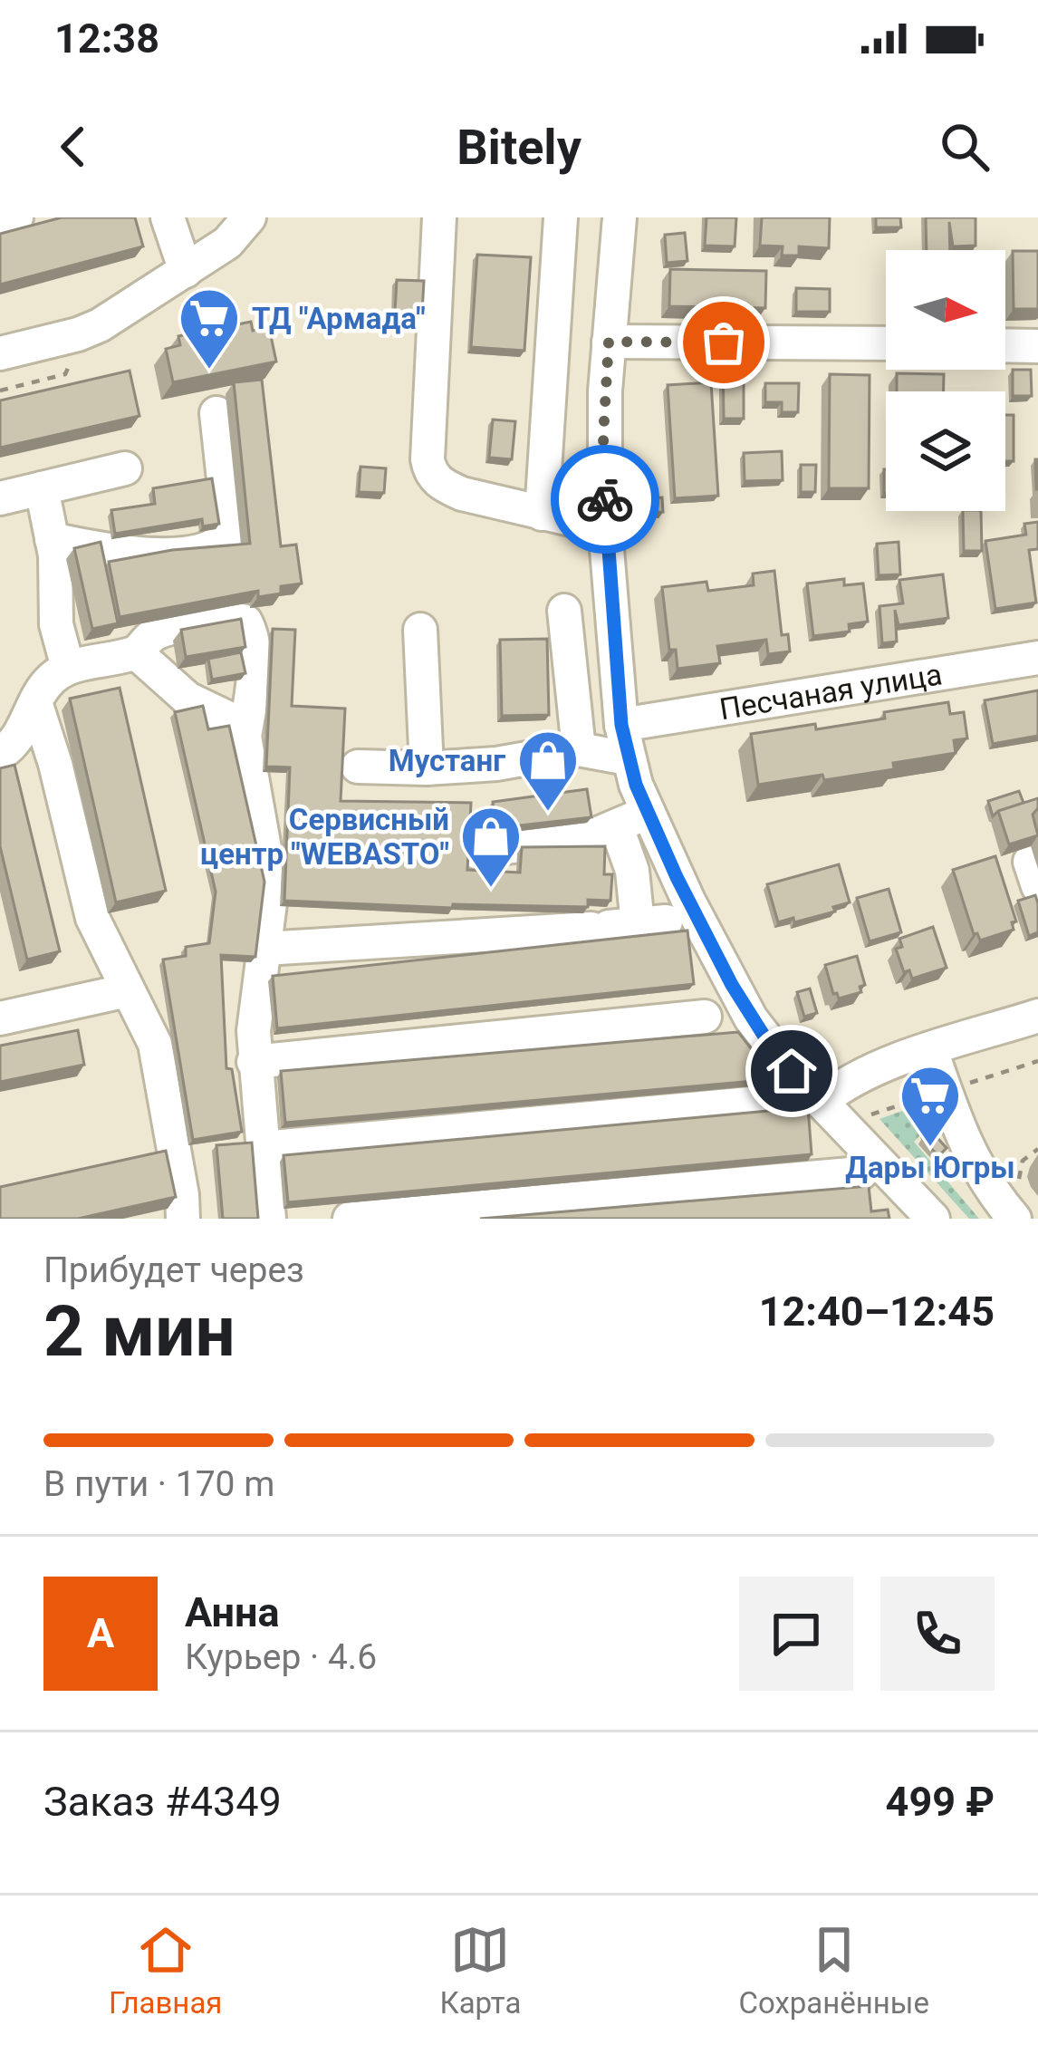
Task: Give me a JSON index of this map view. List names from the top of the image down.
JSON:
{
  "streets": {
    "street": ["Песчаная улица"]
  },
  "places": {
    "supermarket": ["ТД \"Армада\"", "Дары Югры"],
    "shop": ["Мустанг", "Сервисный центр \"WEBASTO\""]
  },
  "north": "right",
  "page": {
    "status": "12:38",
    "header": "Bitely",
    "heading": ["2 мин", "Прибудет через", "12:40–12:45"],
    "panel": [
      "Анна",
      "Курьер · 4.6",
      "Заказ #4349",
      "499 ₽"
    ],
    "bar": "В пути · 170 m",
    "round": "А",
    "tabs": ["Главная", "Карта", "Сохранённые"]
  }
}
